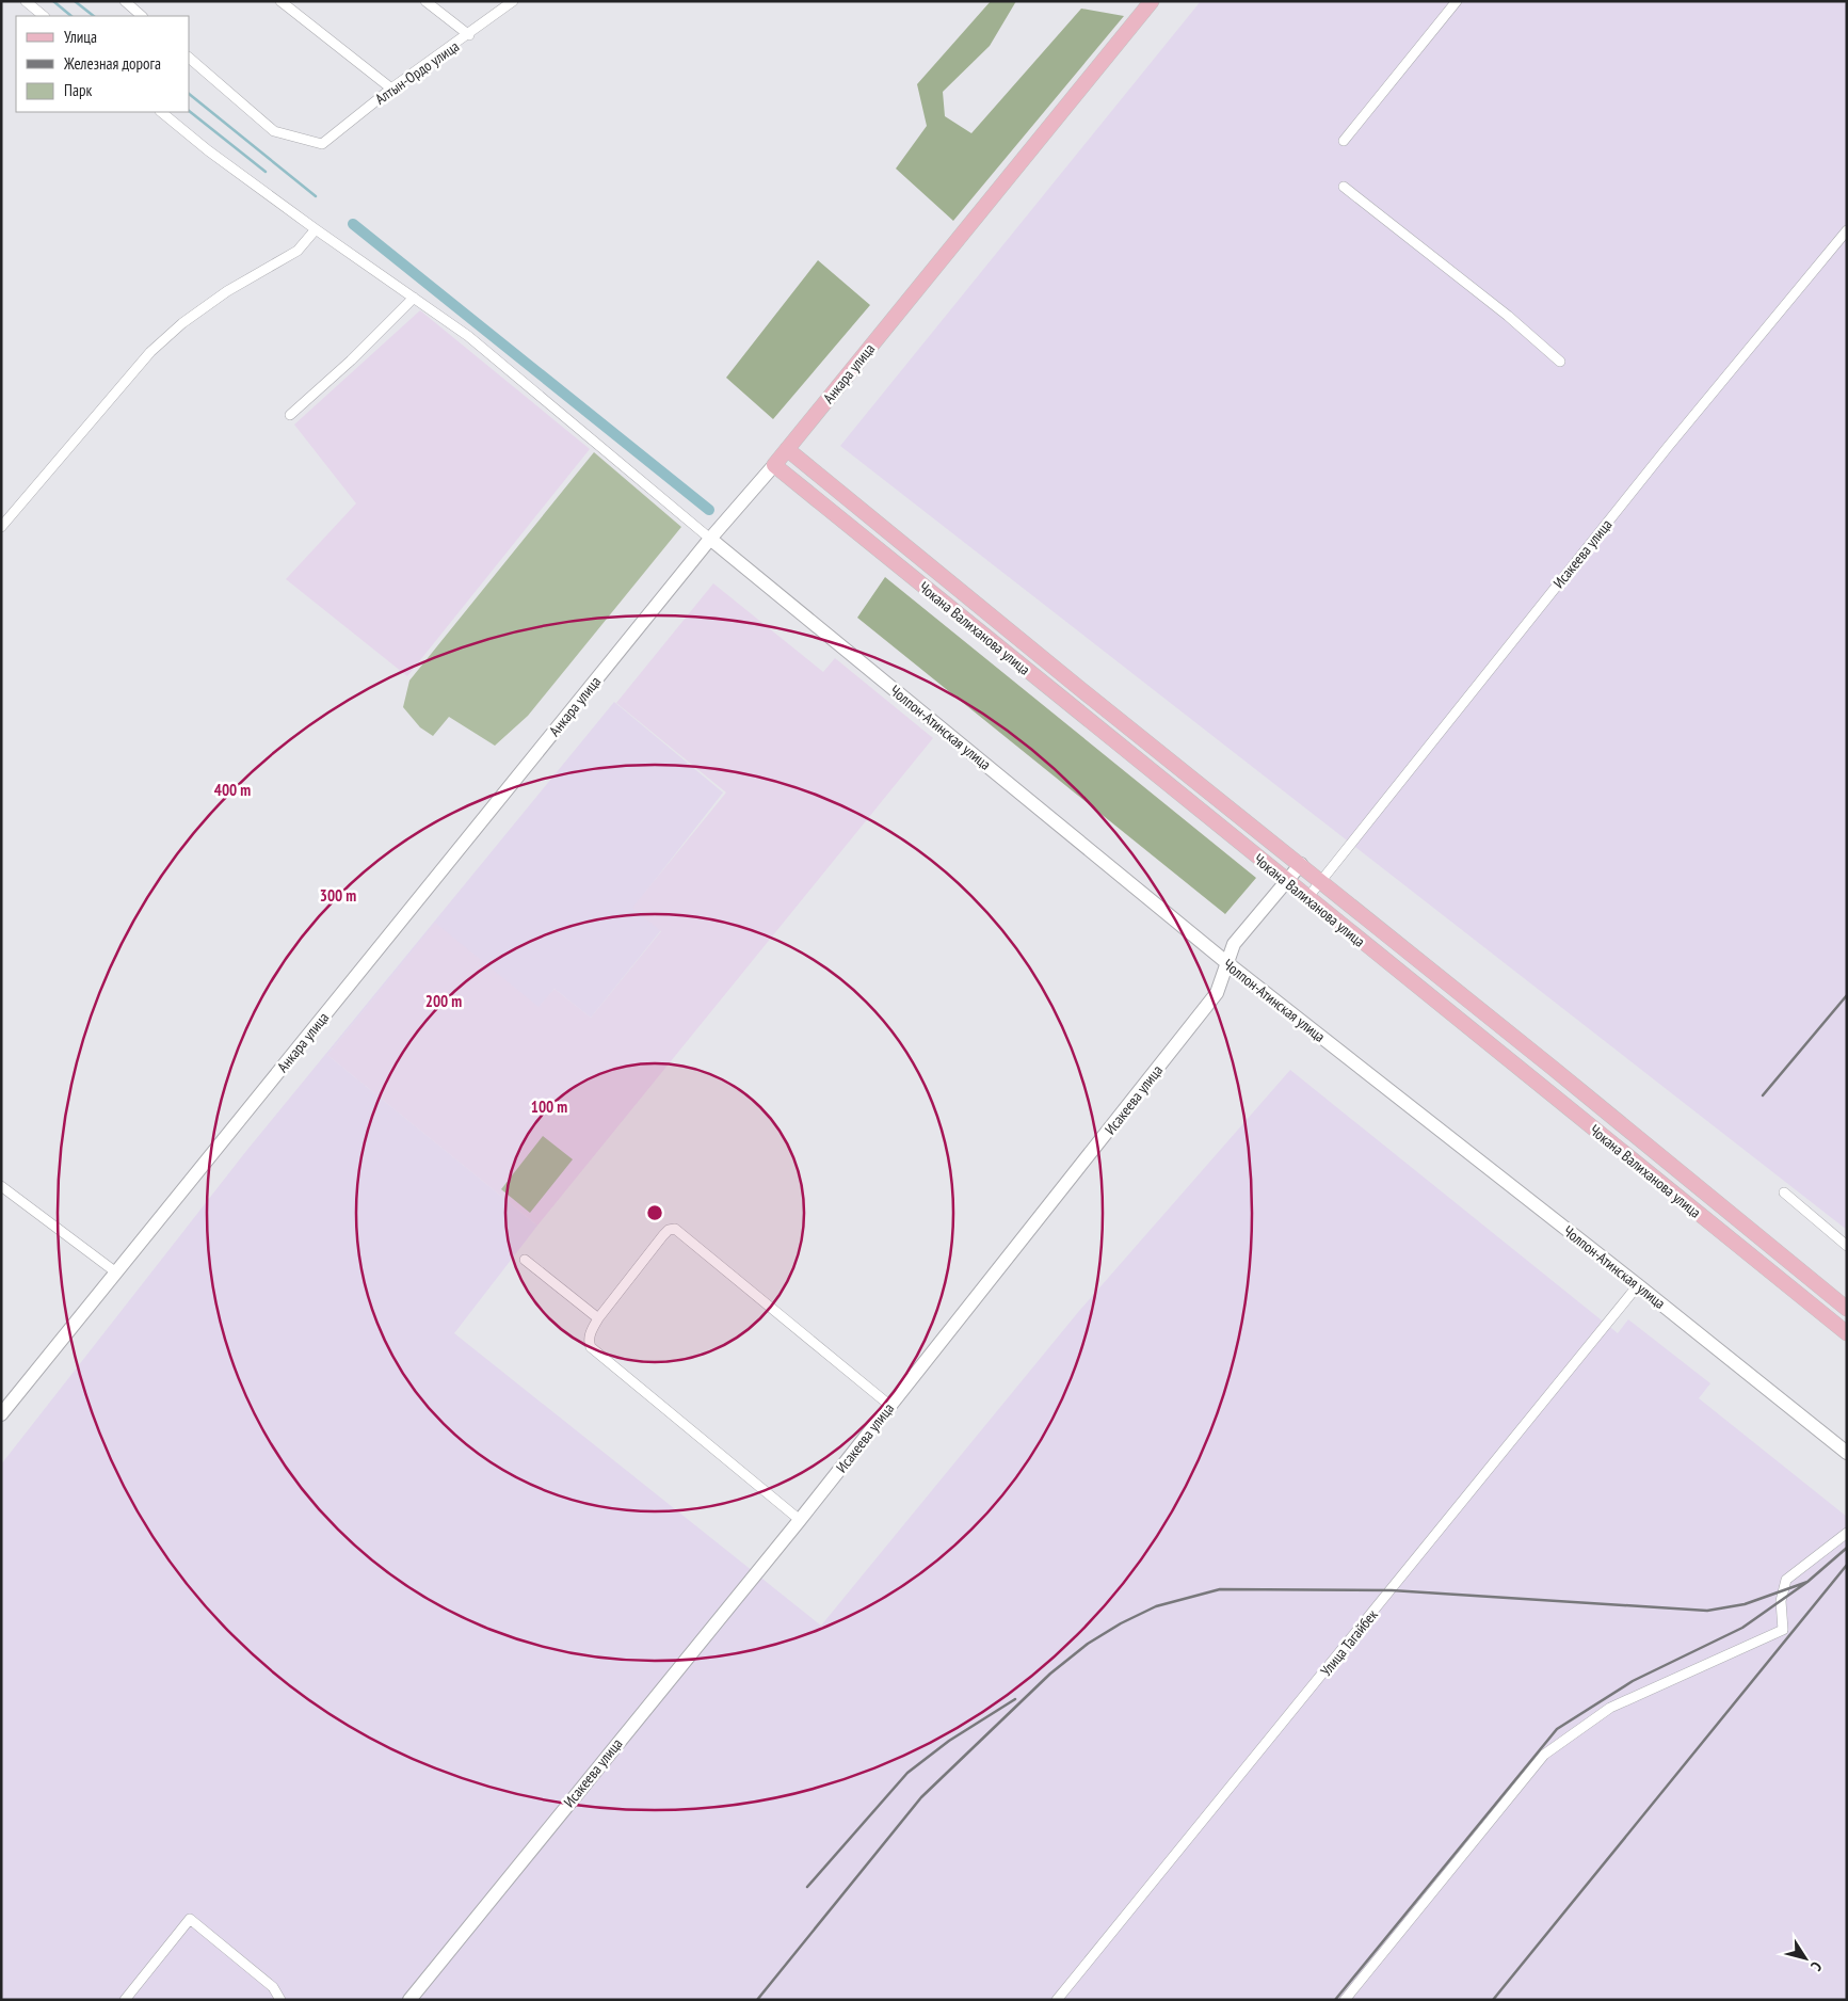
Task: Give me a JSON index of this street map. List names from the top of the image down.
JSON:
{
  "streets": {
    "main road": ["Анкара улица", "Чокана Валиханова улица"],
    "street": [
      "Алтын-Ордо улица",
      "Исакеева улица",
      "Чолпон-Атинская улица",
      "Улица Тагайбек"
    ]
  },
  "crossings": [
    ["Анкара улица", "Чокана Валиханова улица"],
    ["Анкара улица", "Чолпон-Атинская улица"],
    ["Исакеева улица", "Чокана Валиханова улица"],
    ["Исакеева улица", "Чолпон-Атинская улица"],
    ["Чолпон-Атинская улица", "Улица Тагайбек"]
  ],
  "legend": ["Улица", "Железная дорога", "Парк"],
  "north": "bottom right",
  "rings": [
    "400 m",
    "300 m",
    "200 m",
    "100 m"
  ]
}
